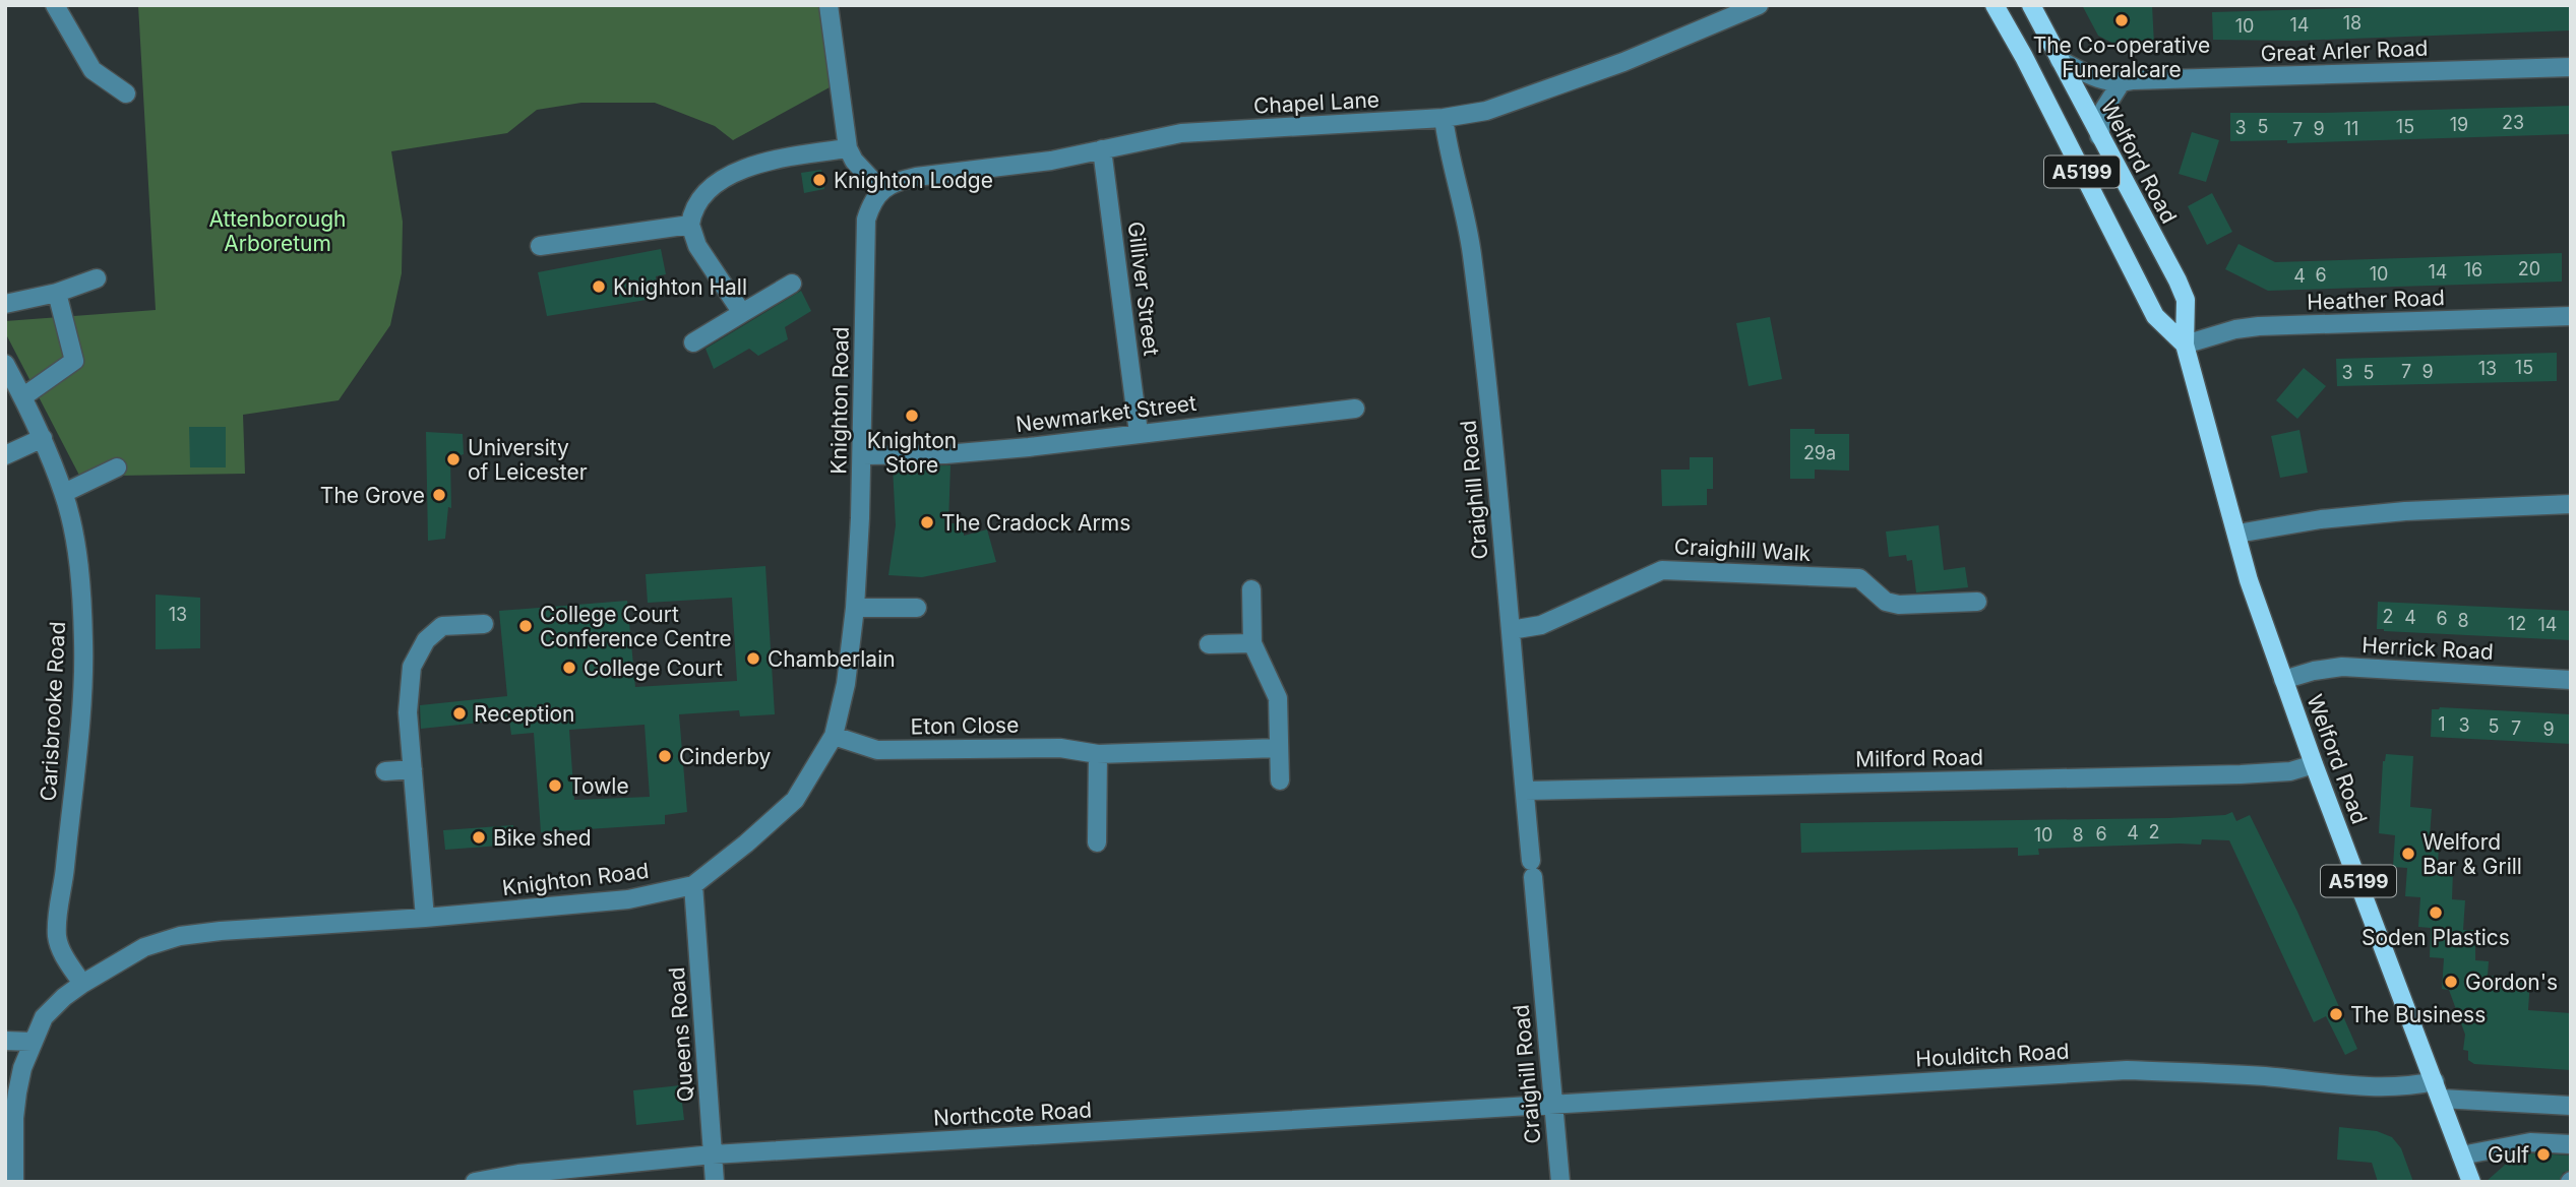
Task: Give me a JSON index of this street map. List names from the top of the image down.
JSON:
{
  "streets": {
    "main road": ["Welford Road", "A5199"],
    "street": [
      "Great Arler Road",
      "Chapel Lane",
      "Gilliver Street",
      "Heather Road",
      "Knighton Road",
      "Newmarket Street",
      "Craighill Road",
      "Craighill Walk",
      "Herrick Road",
      "Carisbrooke Road",
      "Eton Close",
      "Milford Road",
      "Queens Road",
      "Houlditch Road",
      "Northcote Road"
    ]
  },
  "crossings": [
    ["Great Arler Road", "Welford Road"],
    ["Chapel Lane", "Gilliver Street"],
    ["Chapel Lane", "Knighton Road"],
    ["Chapel Lane", "Craighill Road"],
    ["Welford Road", "A5199"],
    ["Welford Road", "Heather Road"],
    ["Welford Road", "Herrick Road"],
    ["Welford Road", "Milford Road"],
    ["Welford Road", "Houlditch Road"],
    ["A5199", "Heather Road"],
    ["Gilliver Street", "Newmarket Street"],
    ["Knighton Road", "Newmarket Street"],
    ["Knighton Road", "Carisbrooke Road"],
    ["Knighton Road", "Eton Close"],
    ["Knighton Road", "Queens Road"],
    ["Craighill Road", "Craighill Walk"],
    ["Craighill Road", "Milford Road"],
    ["Craighill Road", "Houlditch Road"],
    ["Craighill Road", "Northcote Road"],
    ["Queens Road", "Northcote Road"],
    ["Houlditch Road", "Northcote Road"]
  ],
  "parks": ["Attenborough Arboretum"],
  "places": [
    "The Co-operative Funeralcare",
    "Knighton Lodge",
    "Knighton Hall",
    "Knighton Store",
    "University of Leicester",
    "The Grove",
    "The Cradock Arms",
    "College Court Conference Centre",
    "Chamberlain",
    "College Court",
    "Reception",
    "Cinderby",
    "Towle",
    "Bike shed",
    "Welford Bar & Grill",
    "Soden Plastics",
    "Gordon's",
    "The Business",
    "Gulf"
  ],
  "house_numbers": [
    "18",
    "14",
    "10",
    "23",
    "19",
    "5",
    "15",
    "3",
    "9",
    "11",
    "7",
    "20",
    "16",
    "14",
    "10",
    "6",
    "4",
    "15",
    "13",
    "7",
    "9",
    "3",
    "5",
    "29a",
    "13",
    "2",
    "4",
    "6",
    "8",
    "12",
    "14",
    "1",
    "3",
    "5",
    "7",
    "9",
    "2",
    "4",
    "6",
    "10",
    "8"
  ]
}
